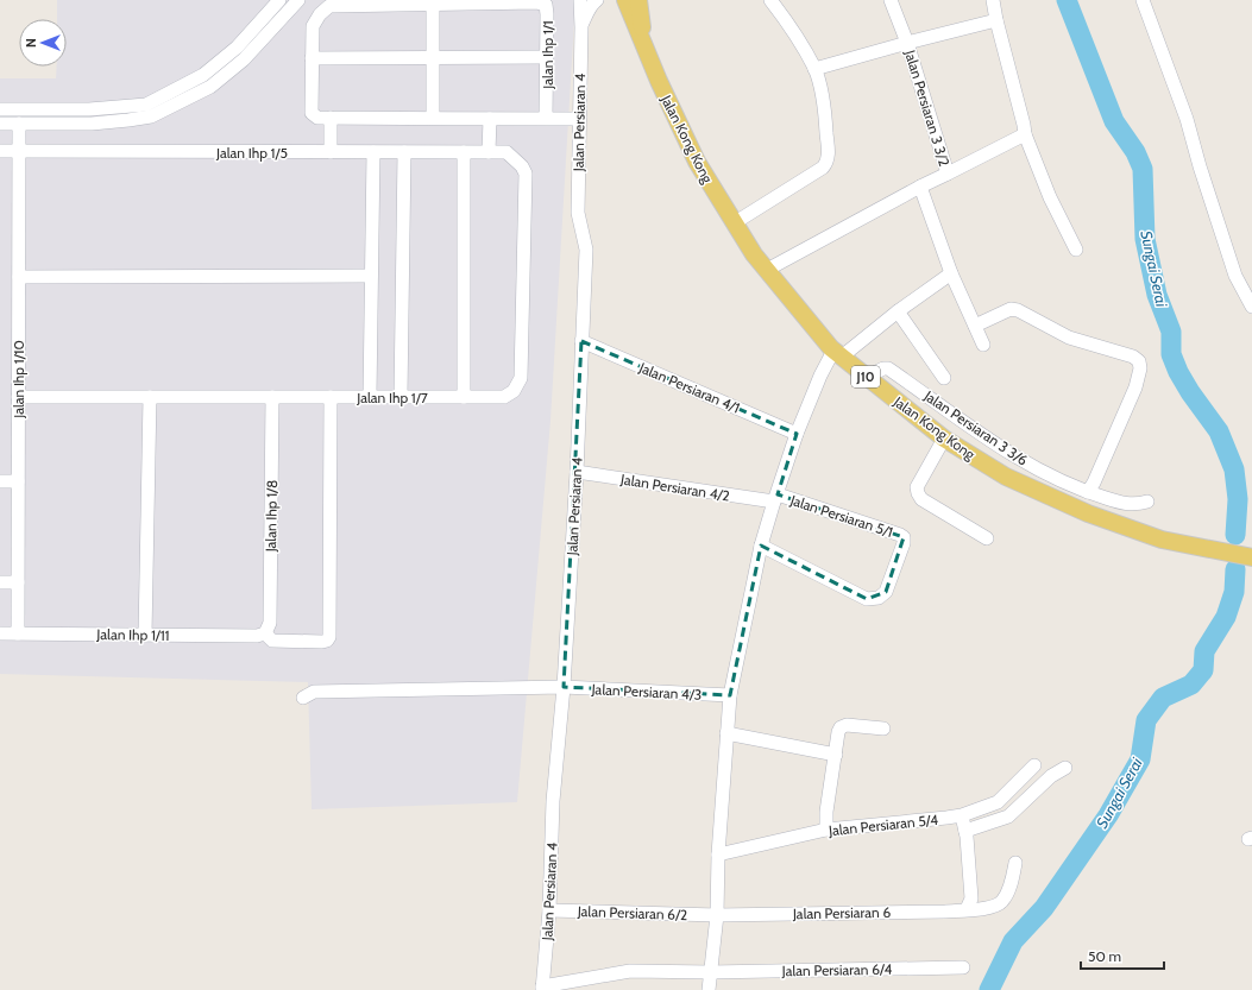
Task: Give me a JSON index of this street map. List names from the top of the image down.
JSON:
{
  "streets": {
    "main road": ["Jalan Kong Kong", "J10"],
    "street": [
      "Jalan Ihp 1/1",
      "Jalan Persiaran 3 3/2",
      "Jalan Persiaran 4",
      "Jalan Ihp 1/5",
      "Jalan Ihp 1/10",
      "Jalan Persiaran 4/1",
      "Jalan Ihp 1/7",
      "Jalan Persiaran 3 3/6",
      "Jalan Persiaran 4/2",
      "Jalan Ihp 1/8",
      "Jalan Persiaran 5/1",
      "Jalan Ihp 1/11",
      "Jalan Persiaran 4/3",
      "Jalan Persiaran 5/4",
      "Jalan Persiaran 6/2",
      "Jalan Persiaran 6",
      "Jalan Persiaran 6/4"
    ]
  },
  "crossings": [
    ["Jalan Persiaran 4", "Jalan Persiaran 4/1"],
    ["Jalan Persiaran 4", "Jalan Persiaran 4/2"],
    ["Jalan Persiaran 4", "Jalan Persiaran 4/3"],
    ["Jalan Persiaran 4", "Jalan Persiaran 6/2"],
    ["Jalan Persiaran 4", "Jalan Persiaran 6/4"],
    ["Jalan Kong Kong", "Jalan Persiaran 3 3/6"],
    ["Jalan Ihp 1/5", "Jalan Ihp 1/10"],
    ["Jalan Ihp 1/5", "Jalan Ihp 1/7"],
    ["Jalan Ihp 1/10", "Jalan Ihp 1/7"],
    ["Jalan Ihp 1/10", "Jalan Ihp 1/11"],
    ["Jalan Ihp 1/7", "Jalan Ihp 1/8"],
    ["Jalan Persiaran 4/2", "Jalan Persiaran 5/1"],
    ["Jalan Ihp 1/8", "Jalan Ihp 1/11"],
    ["Jalan Persiaran 6/2", "Jalan Persiaran 6"]
  ],
  "water": ["Sungai Serai"],
  "scale_bar": "50 m",
  "north": "left"
}
